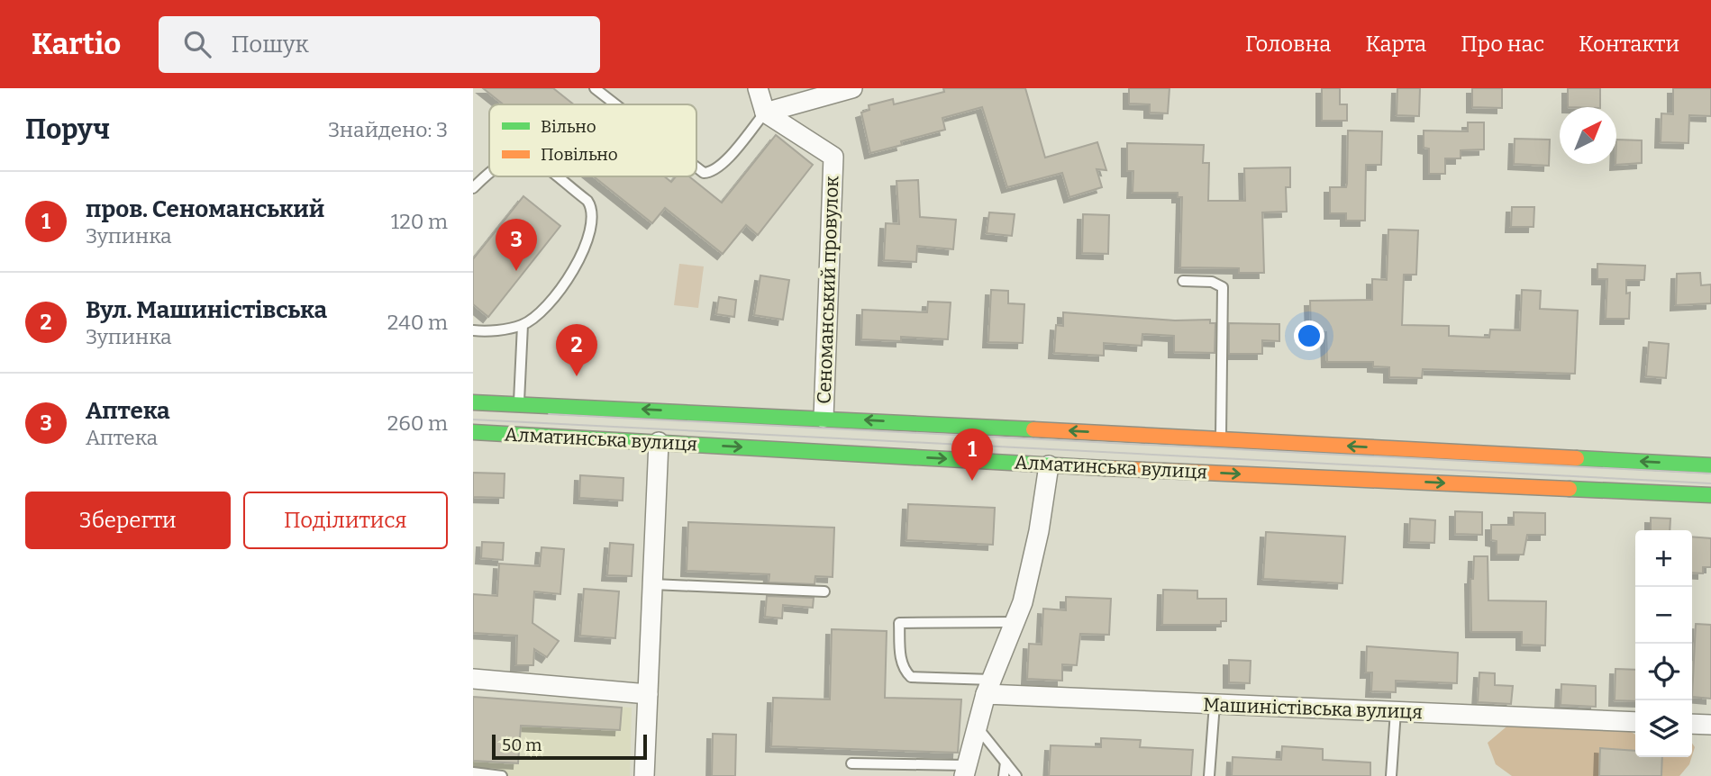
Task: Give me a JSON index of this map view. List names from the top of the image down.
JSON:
{
  "streets": {
    "street": ["Сеноманський провулок", "Алматинська вулиця", "Машиністівська вулиця"]
  },
  "crossings": [
    ["Сеноманський провулок", "Алматинська вулиця"]
  ],
  "legend": ["Вільно", "Повільно"],
  "scale_bar": "50 m",
  "north": "top right",
  "page": {
    "header": "Kartio",
    "search": "Пошук",
    "nav": [
      "Головна",
      "Карта",
      "Про нас",
      "Контакти"
    ],
    "heading": ["Поруч", "Знайдено: 3"],
    "list": [
      {
        "mark": "1",
        "name": "пров. Сеноманський",
        "note": "Зупинка",
        "value": "120 m"
      },
      {
        "mark": "2",
        "name": "Вул. Машиністівська",
        "note": "Зупинка",
        "value": "240 m"
      },
      {
        "mark": "3",
        "name": "Аптека",
        "note": "Аптека",
        "value": "260 m"
      }
    ],
    "pins": ["3", "2", "1"],
    "buttons": ["Зберегти", "Поділитися"],
    "map_buttons": ["+", "−"],
    "scale": "50 m"
  }
}
